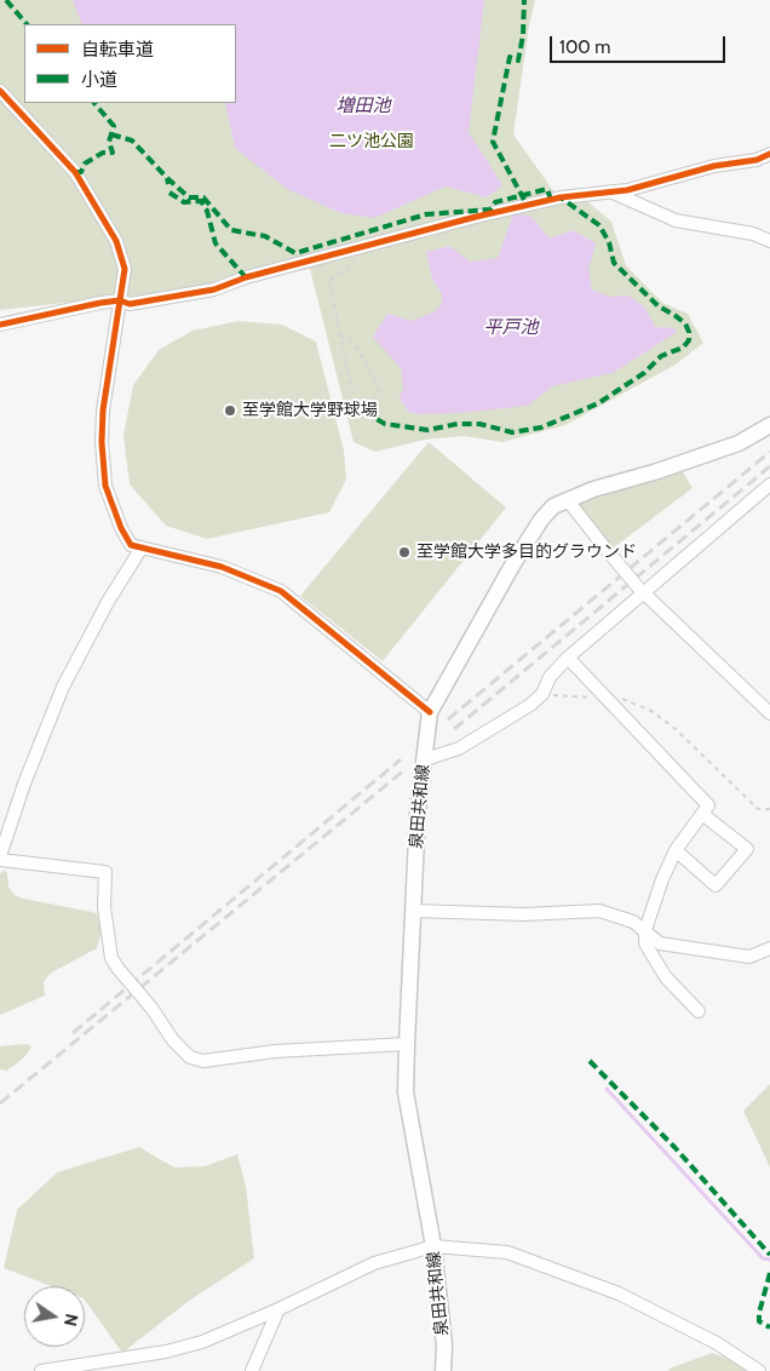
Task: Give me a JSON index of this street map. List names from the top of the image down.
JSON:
{
  "streets": {
    "main road": ["泉田共和線"]
  },
  "water": ["増田池", "平戸池"],
  "parks": ["二ツ池公園"],
  "places": ["至学館大学野球場", "至学館大学多目的グラウンド"],
  "legend": ["自転車道", "小道"],
  "scale_bar": "100 m",
  "north": "right"
}
